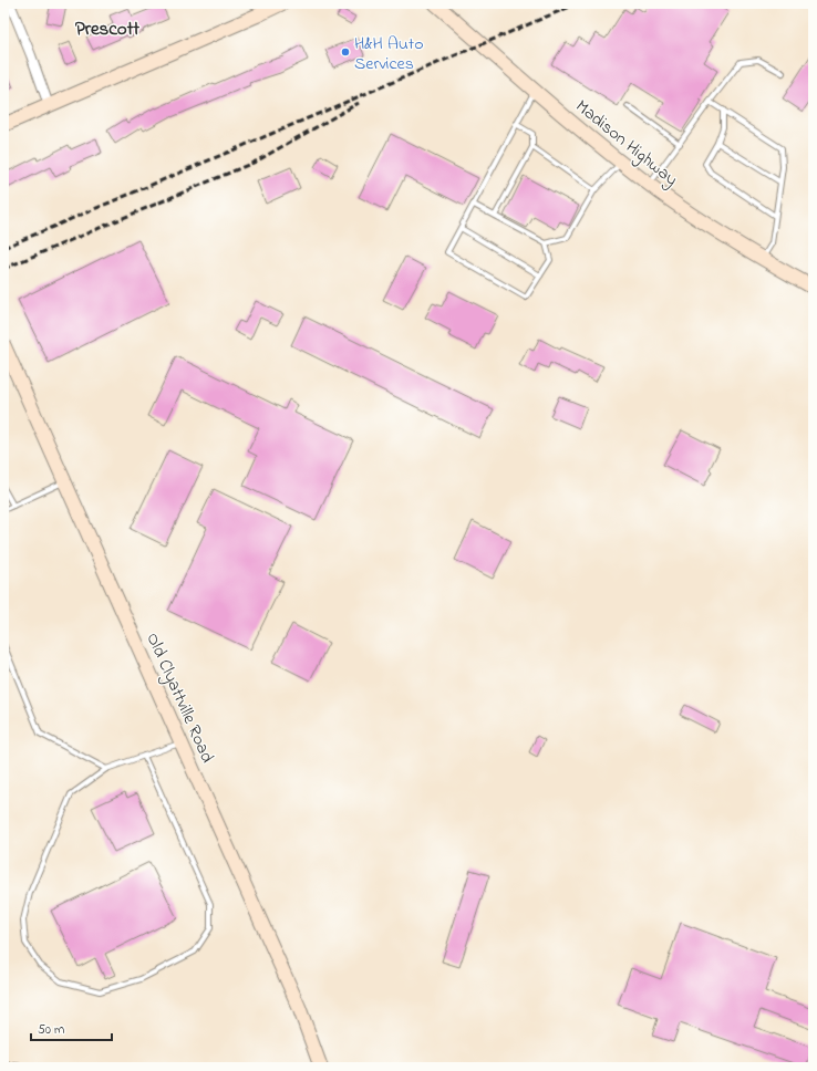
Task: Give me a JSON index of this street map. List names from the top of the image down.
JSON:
{
  "streets": {
    "street": ["Madison Highway", "Old Clyattville Road"]
  },
  "districts": ["Prescott"],
  "places": ["H&H Auto Services"],
  "scale_bar": "50 m"
}
